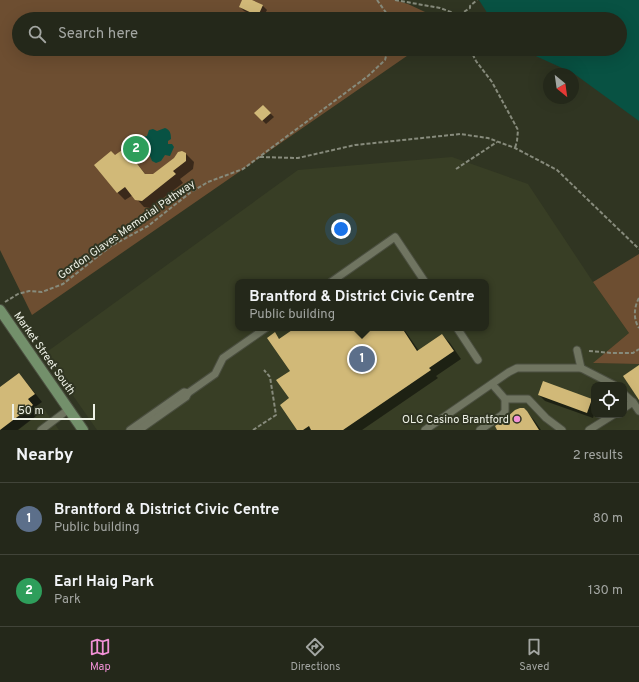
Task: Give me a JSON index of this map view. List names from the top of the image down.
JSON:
{
  "streets": {
    "street": ["Market Street South"],
    "path": ["Gordon Glaves Memorial Pathway"]
  },
  "places": ["OLG Casino Brantford"],
  "scale_bar": "50 m",
  "north": "bottom right",
  "page": {
    "search": "Search here",
    "pins": ["2", "1"],
    "popup": ["Brantford & District Civic Centre", "Public building"],
    "scale": "50 m",
    "heading": ["Nearby", "2 results"],
    "list": [
      {
        "mark": "1",
        "name": "Brantford & District Civic Centre",
        "note": "Public building",
        "value": "80 m"
      },
      {
        "mark": "2",
        "name": "Earl Haig Park",
        "note": "Park",
        "value": "130 m"
      }
    ],
    "nav": ["Map", "Directions", "Saved"]
  }
}
